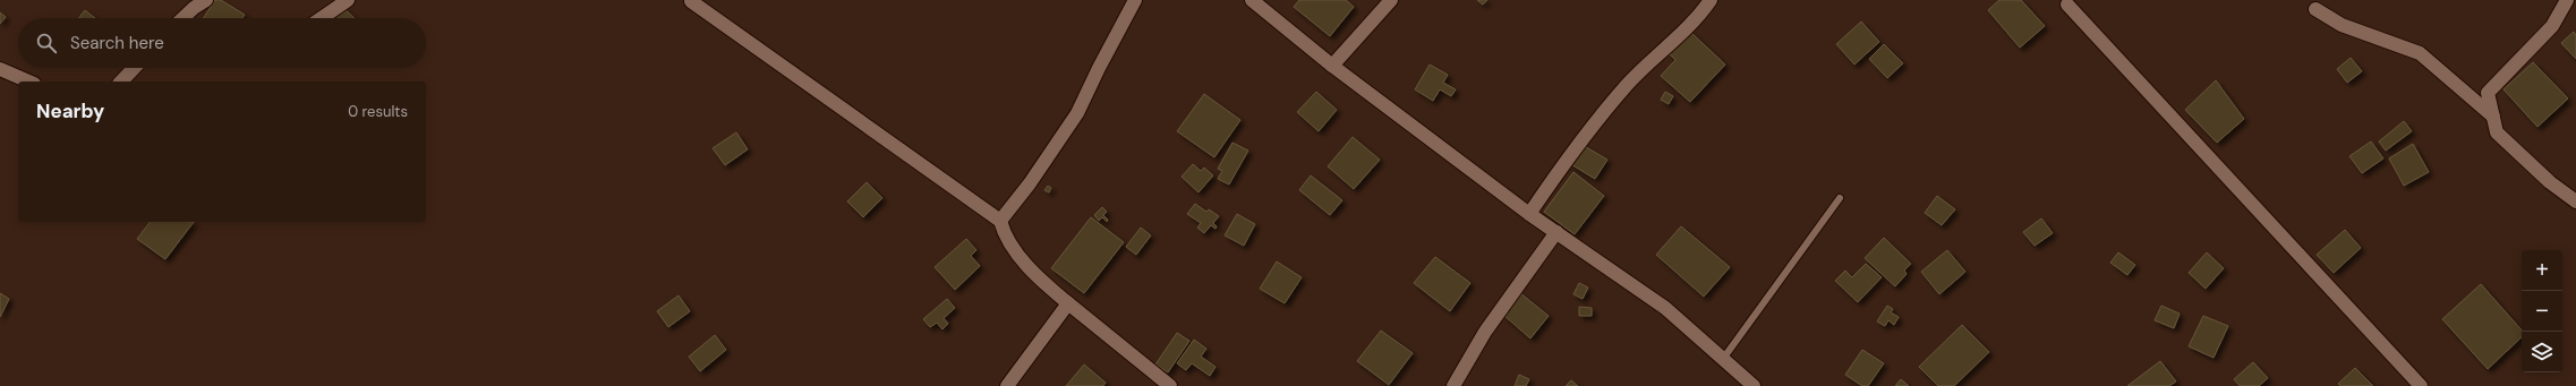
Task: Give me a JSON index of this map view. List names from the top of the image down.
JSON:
{
  "page": {
    "search": "Search here",
    "heading": ["Nearby", "0 results"],
    "map_buttons": ["+", "−"]
  }
}
